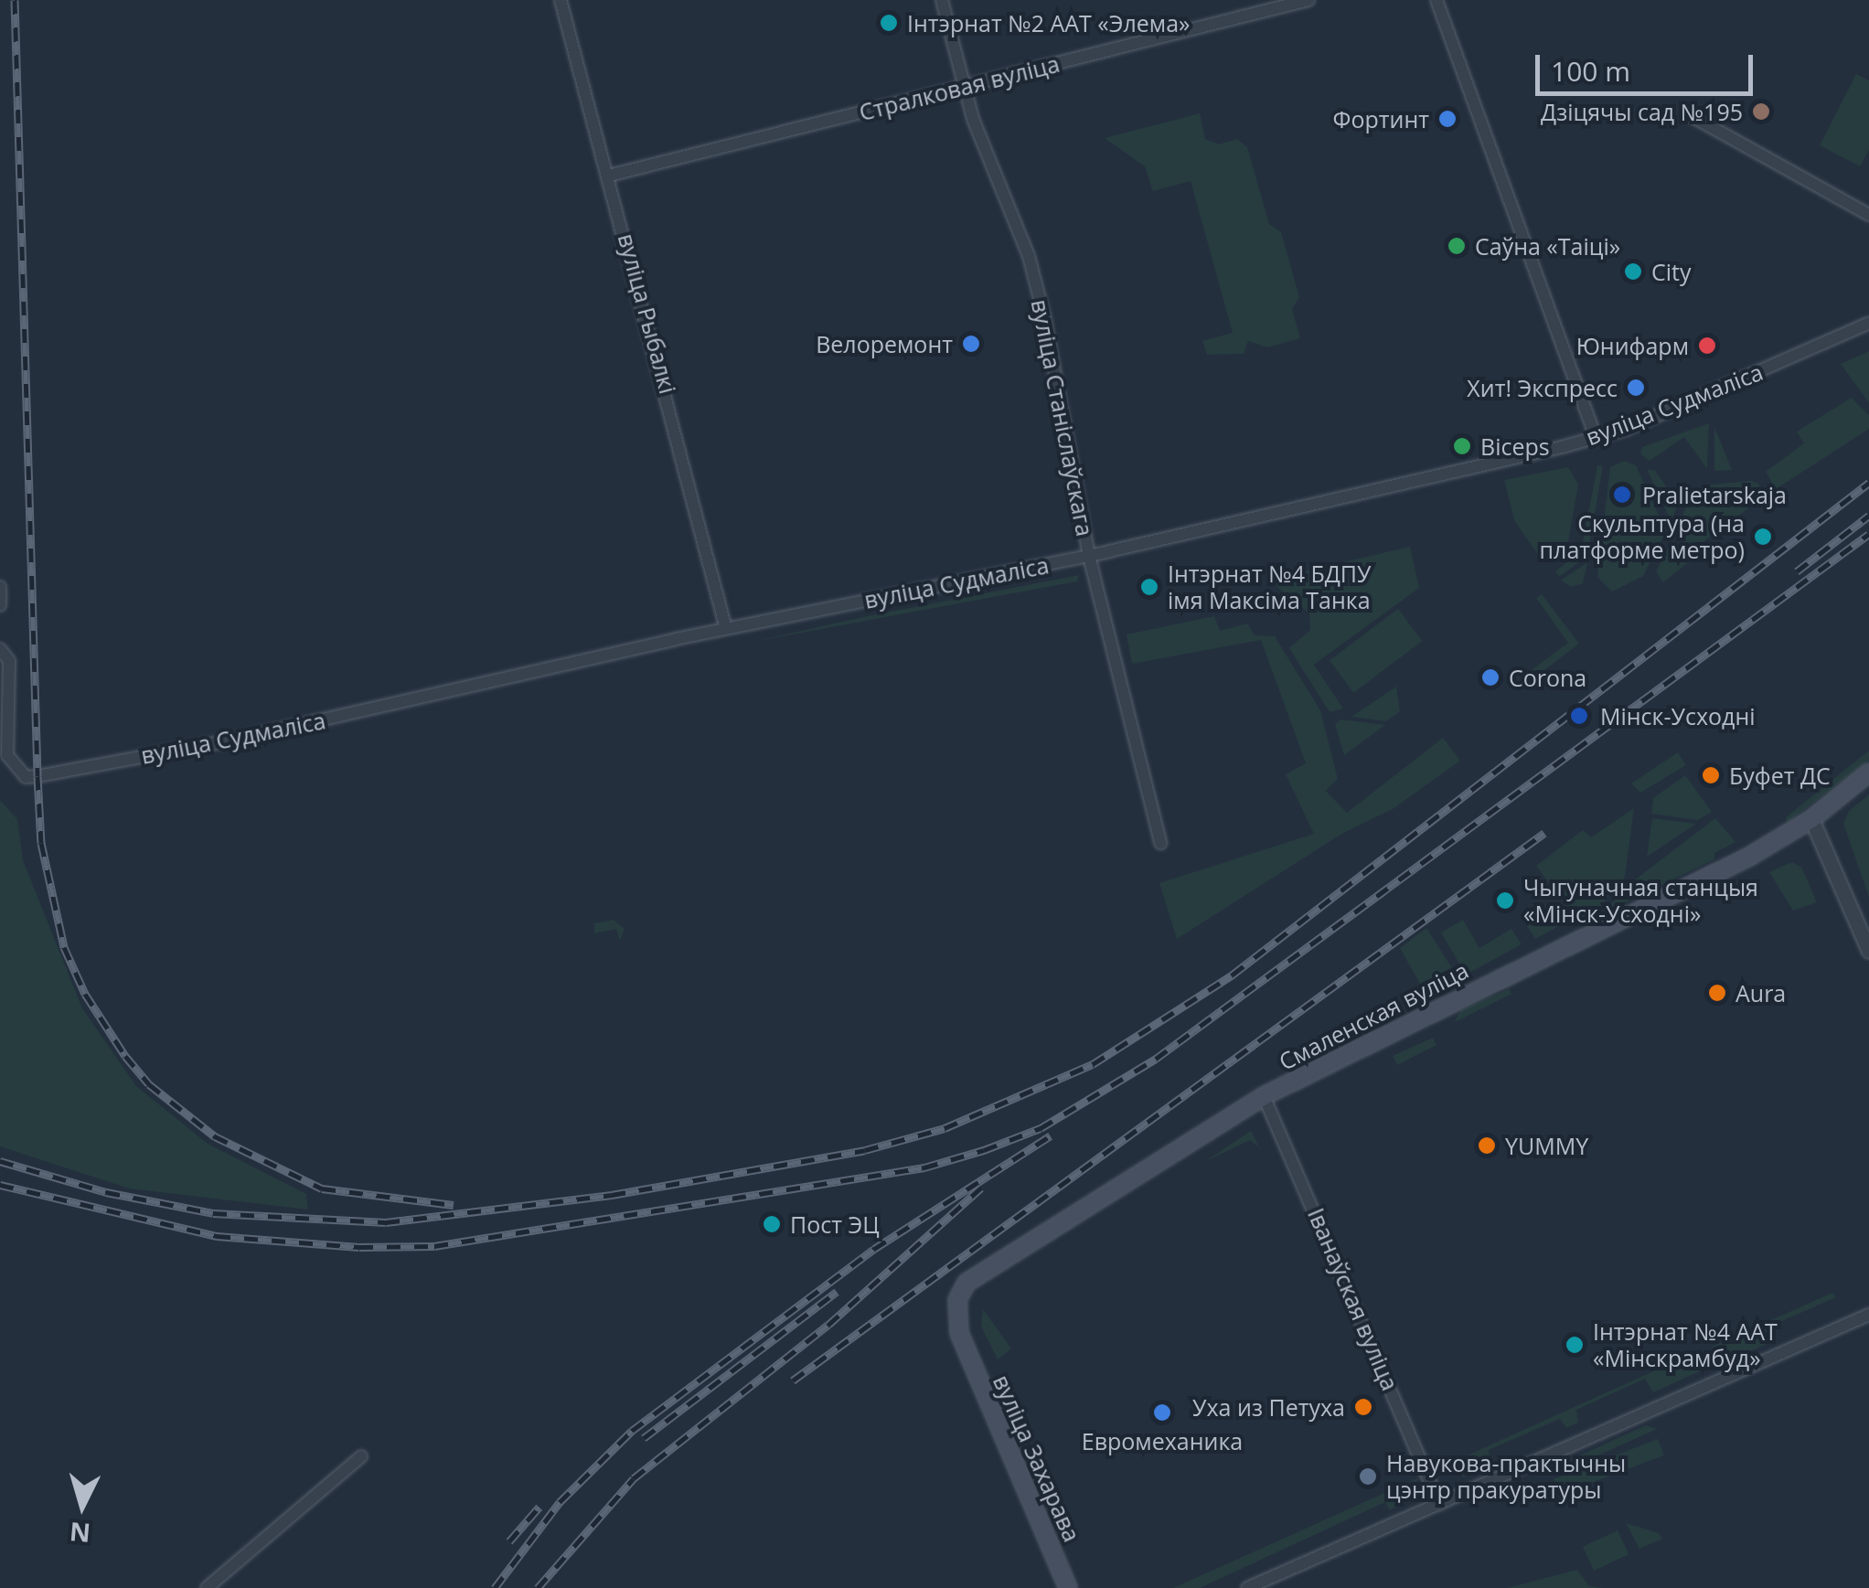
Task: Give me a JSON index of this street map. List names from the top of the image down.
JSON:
{
  "streets": {
    "main road": ["Смаленская вуліца", "вуліца Захарава"],
    "street": [
      "Стралковая вуліца",
      "вуліца Рыбалкі",
      "вуліца Судмаліса",
      "вуліца Станіслаўскага",
      "Іванаўская вуліца"
    ]
  },
  "crossings": [
    ["Стралковая вуліца", "вуліца Рыбалкі"],
    ["Стралковая вуліца", "вуліца Станіслаўскага"],
    ["вуліца Рыбалкі", "вуліца Судмаліса"],
    ["вуліца Судмаліса", "вуліца Станіслаўскага"],
    ["Смаленская вуліца", "Іванаўская вуліца"],
    ["Смаленская вуліца", "вуліца Захарава"]
  ],
  "places": [
    "Інтэрнат №2 ААТ «Элема»",
    "Дзіцячы сад №195",
    "Фортинт",
    "Саўна «Таіці»",
    "City",
    "Велоремонт",
    "Юнифарм",
    "Хит! Экспресс",
    "Biceps",
    "Pralietarskaja",
    "Скульптура (на платформе метро)",
    "Інтэрнат №4 БДПУ імя Максіма Танка",
    "Corona",
    "Мінск-Усходні",
    "Буфет ДС",
    "Чыгуначная станцыя «Мінск-Усходні»",
    "Aura",
    "YUMMY",
    "Пост ЭЦ",
    "Інтэрнат №4 ААТ «Мінскрамбуд»",
    "Уха из Петуха",
    "Евромеханика",
    "Навукова-практычны цэнтр пракуратуры"
  ],
  "scale_bar": "100 m",
  "north": "bottom"
}
